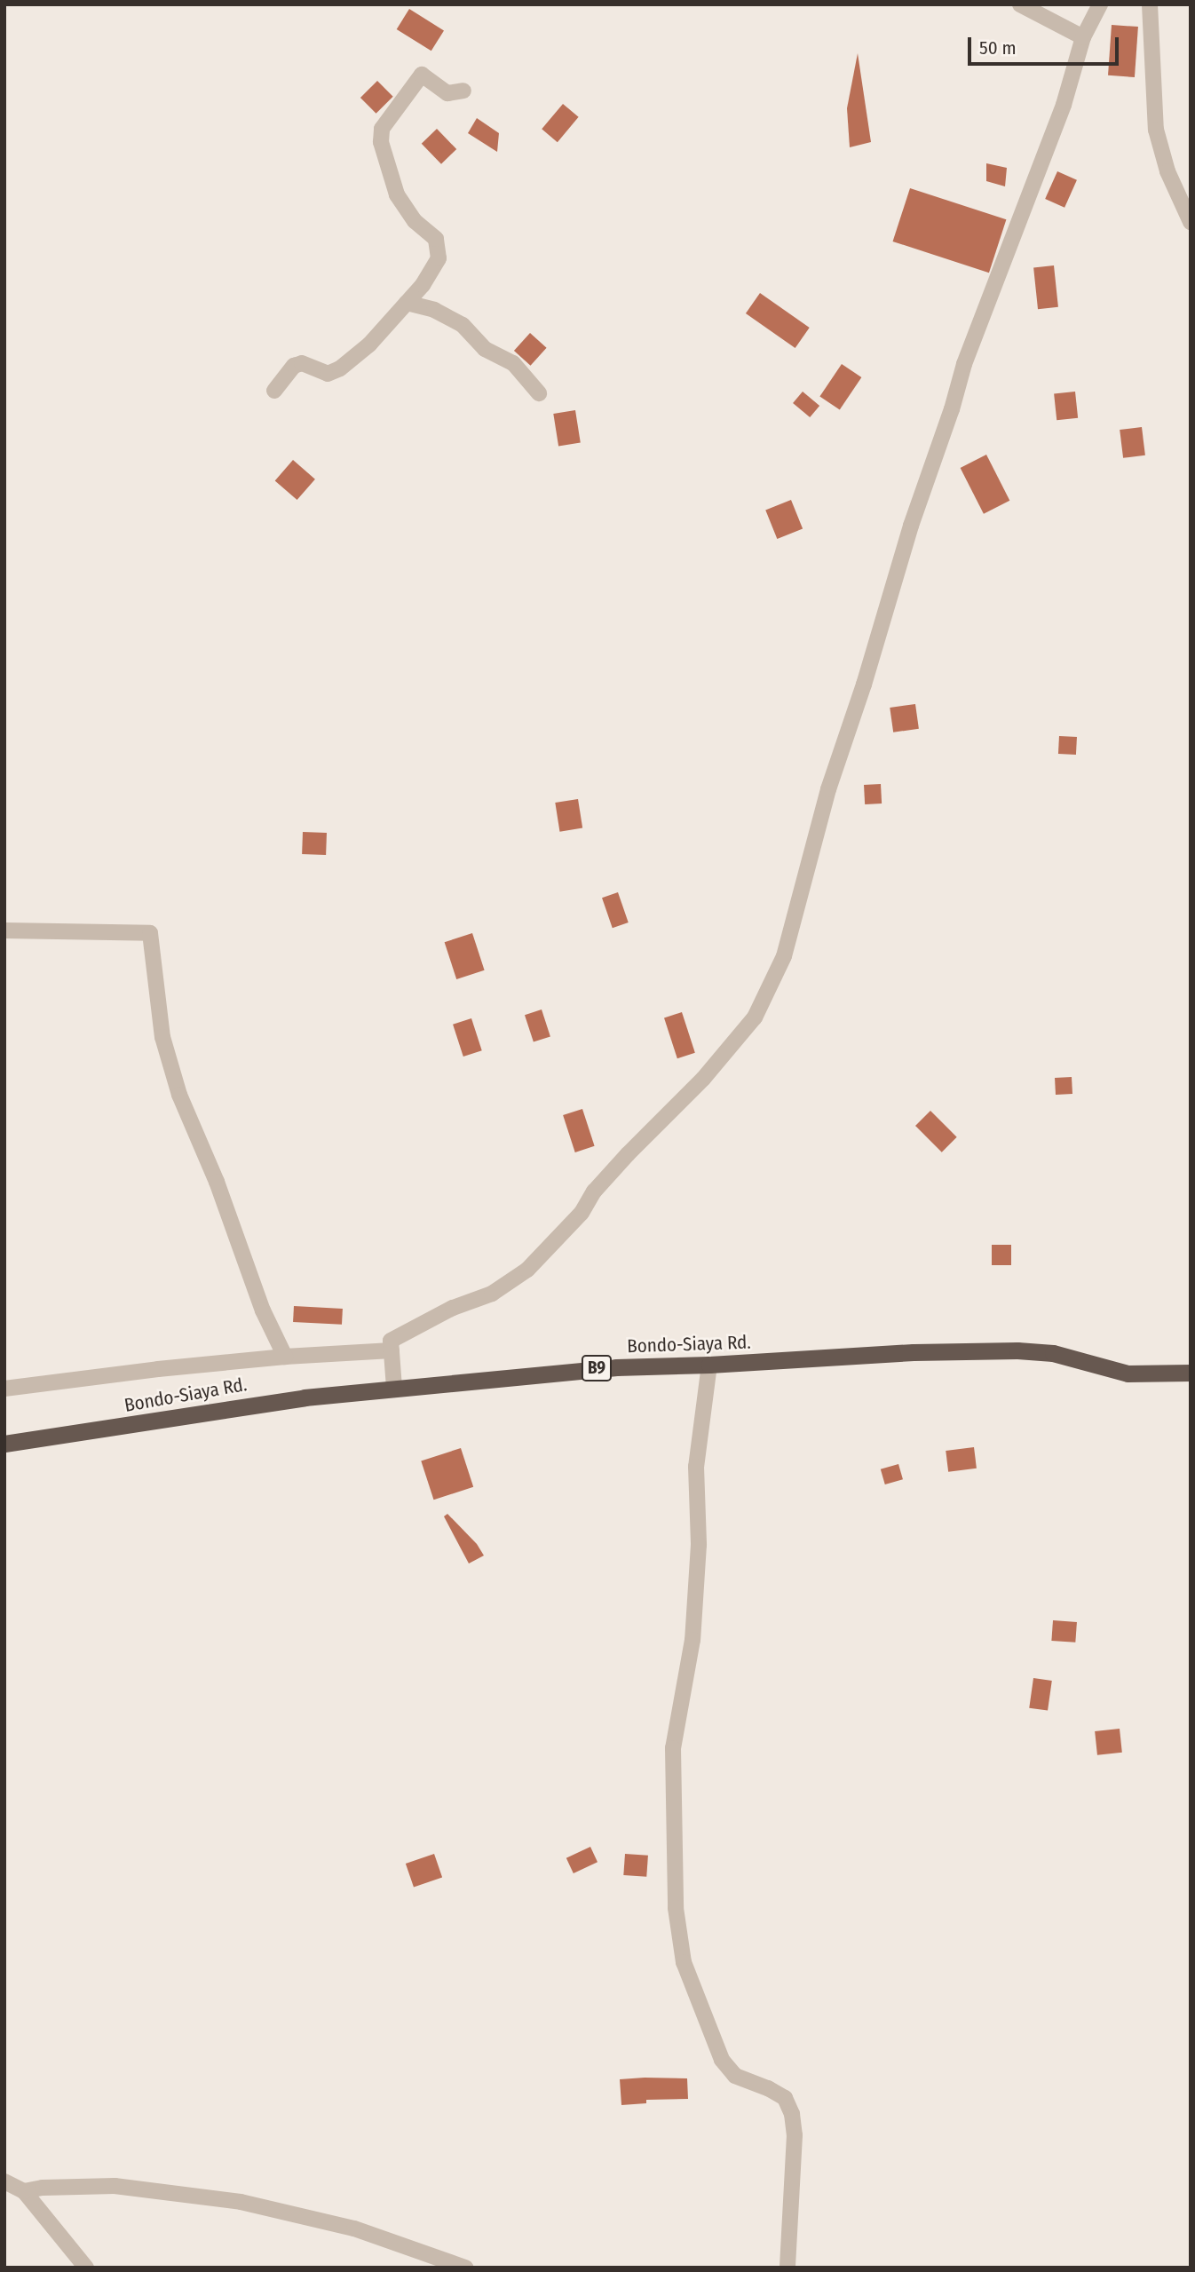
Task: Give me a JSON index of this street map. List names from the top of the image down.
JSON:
{
  "streets": {
    "highway": ["Bondo-Siaya Rd.", "B9"]
  },
  "scale_bar": "50 m"
}
